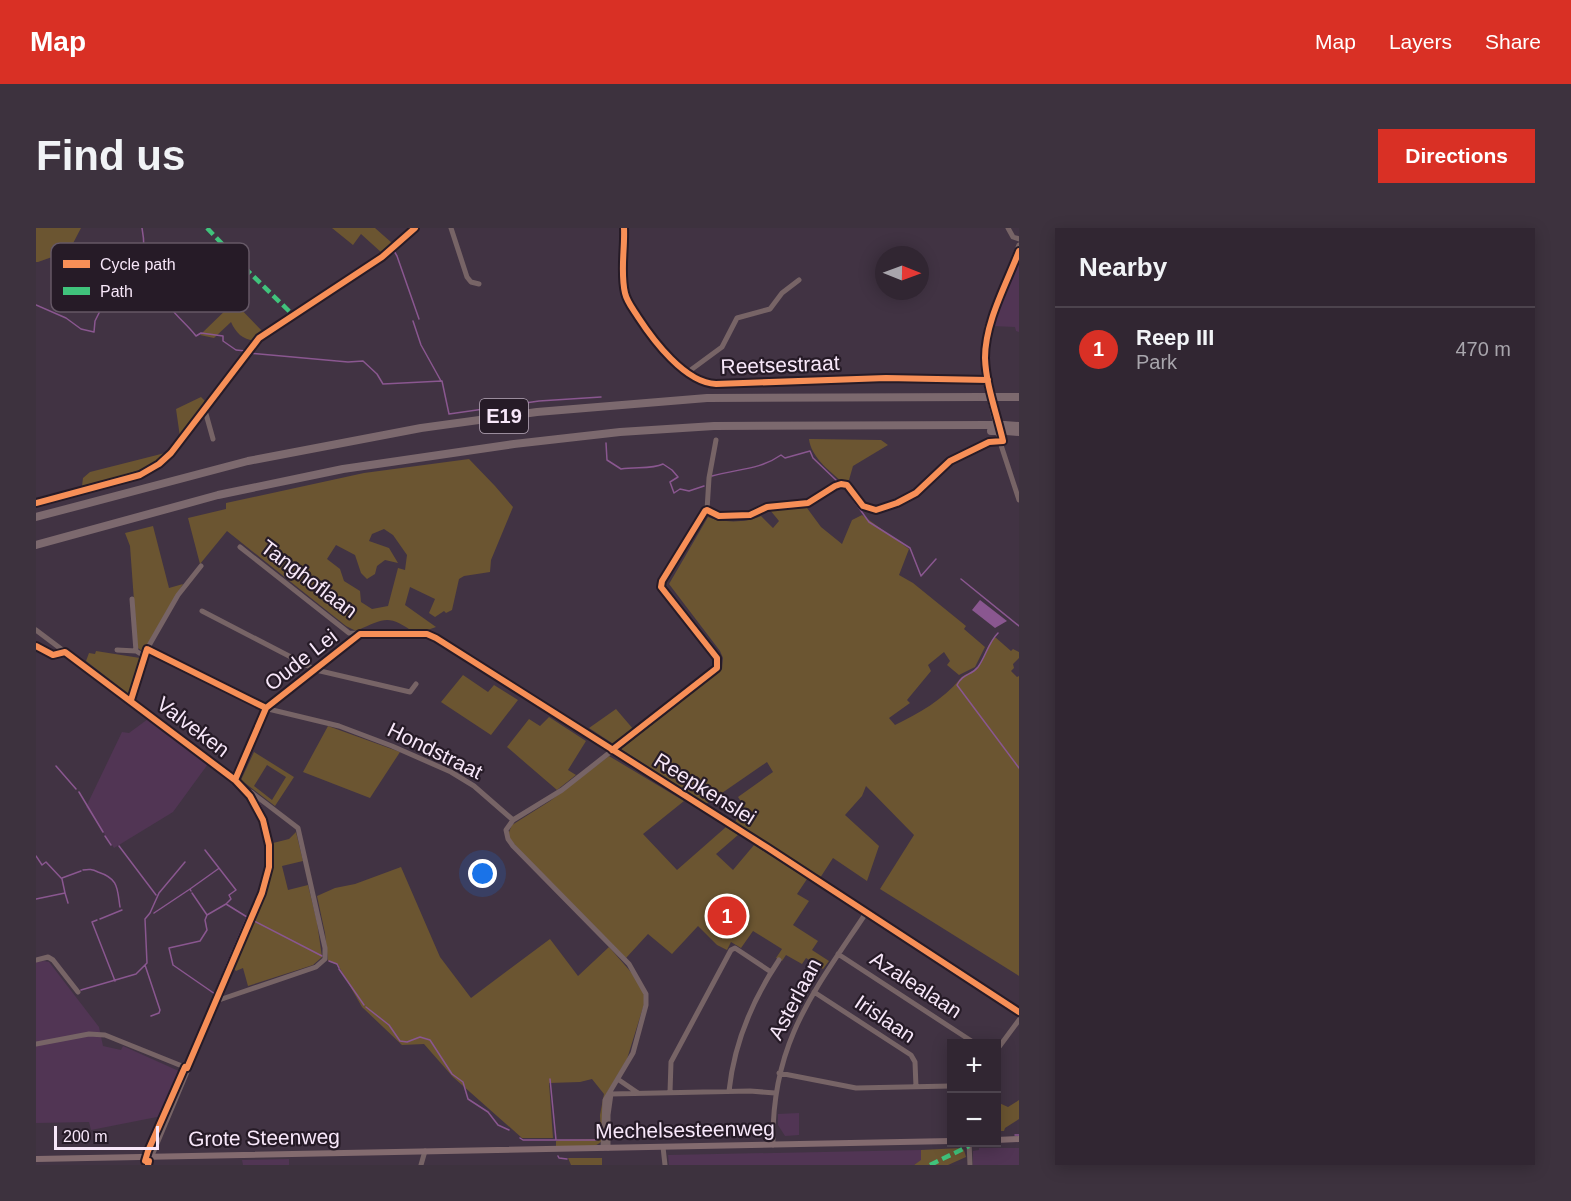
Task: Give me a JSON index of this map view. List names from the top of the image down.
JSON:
{
  "streets": {
    "highway": ["E19"],
    "main road": ["Mechelsesteenweg", "Grote Steenweg"],
    "street": [
      "Reetsestraat",
      "Tanghoflaan",
      "Oude Lei",
      "Valveken",
      "Hondstraat",
      "Reepkenslei",
      "Azalealaan",
      "Asterlaan",
      "Irislaan"
    ]
  },
  "crossings": [
    ["Tanghoflaan", "Oude Lei"],
    ["Tanghoflaan", "Reepkenslei"],
    ["Oude Lei", "Valveken"],
    ["Oude Lei", "Hondstraat"],
    ["Oude Lei", "Reepkenslei"],
    ["Reepkenslei", "Asterlaan"],
    ["Azalealaan", "Asterlaan"],
    ["Asterlaan", "Irislaan"],
    ["Asterlaan", "Mechelsesteenweg"],
    ["Mechelsesteenweg", "Grote Steenweg"]
  ],
  "legend": ["Cycle path", "Path"],
  "scale_bar": "200 m",
  "north": "right",
  "page": {
    "header": "Map",
    "nav": ["Map", "Layers", "Share"],
    "buttons": "Directions",
    "title": "Find us",
    "heading": "Nearby",
    "list": [
      {
        "mark": "1",
        "name": "Reep III",
        "note": "Park",
        "value": "470 m"
      }
    ],
    "pins": "1",
    "map_buttons": ["+", "−"],
    "scale": "200 m"
  }
}
